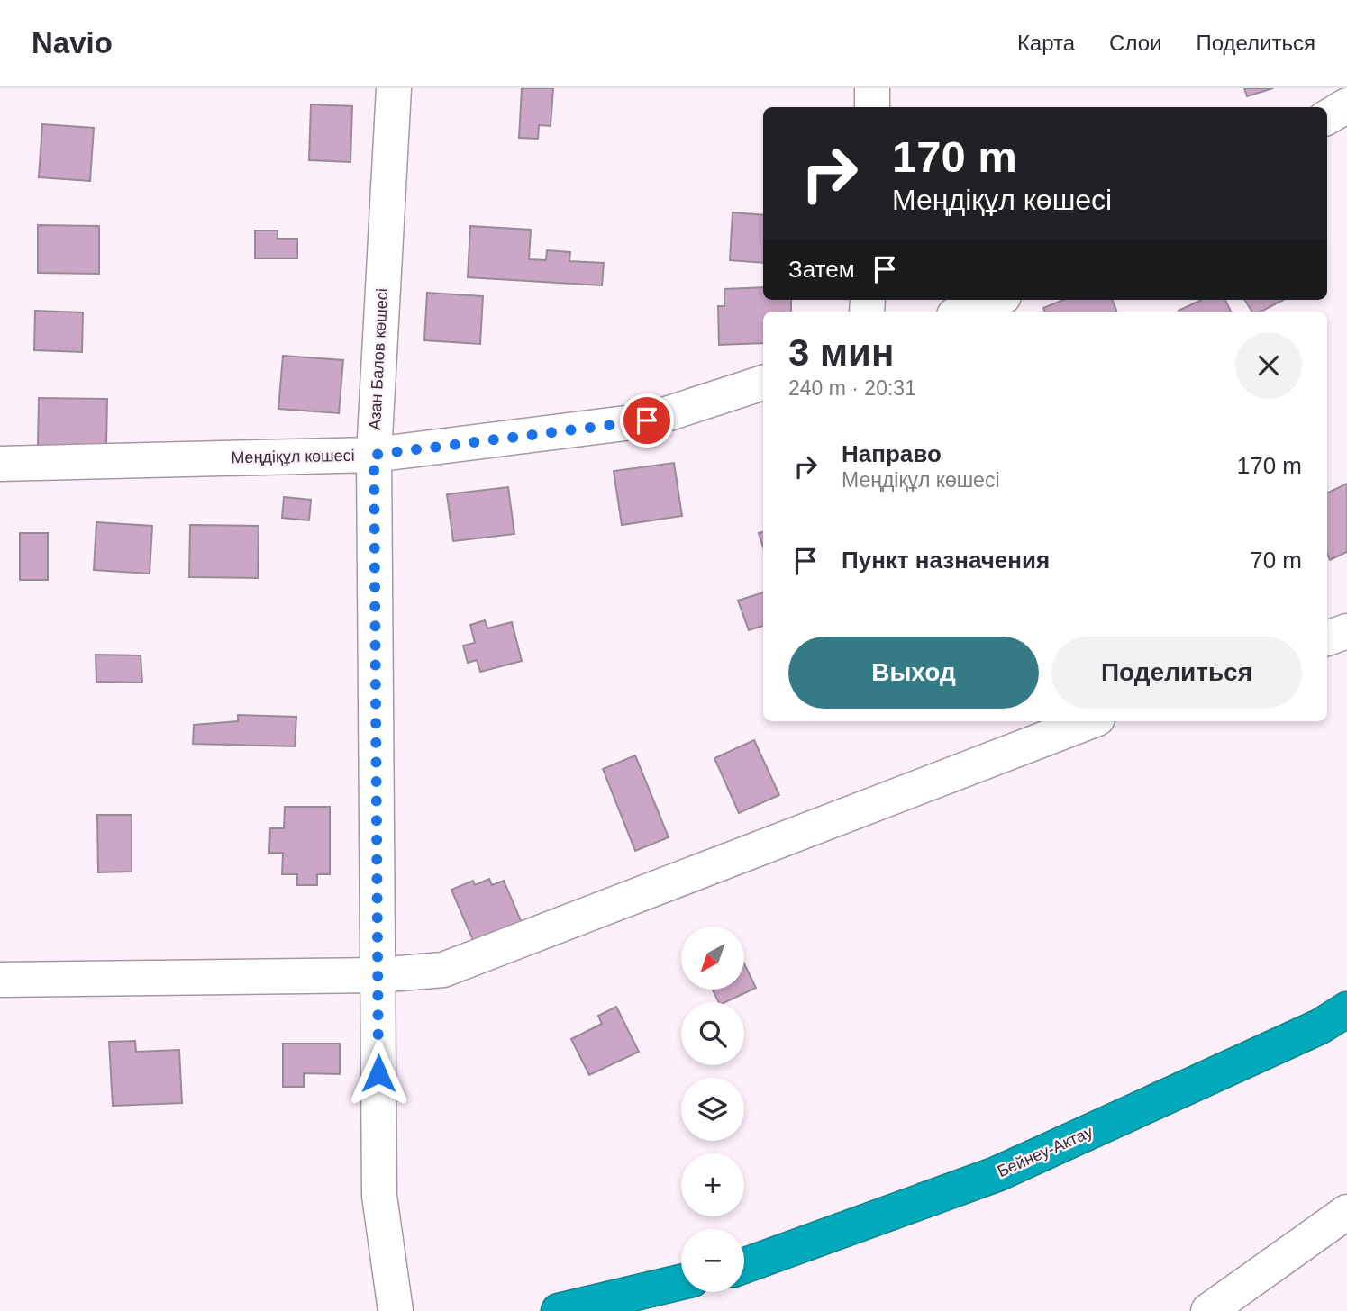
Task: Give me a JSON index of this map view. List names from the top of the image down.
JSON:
{
  "streets": {
    "highway": ["Бейнеу-Актау"],
    "street": ["Азан Балов көшесі", "Меңдіқұл көшесі"]
  },
  "crossings": [
    ["Азан Балов көшесі", "Меңдіқұл көшесі"]
  ],
  "north": "bottom left",
  "page": {
    "header": "Navio",
    "nav": ["Карта", "Слои", "Поделиться"],
    "turn": ["170 m", "Меңдіқұл көшесі"],
    "then": "Затем",
    "heading": ["3 мин", "240 m · 20:31"],
    "list": [
      {
        "name": "Направо",
        "note": "Меңдіқұл көшесі",
        "value": "170 m"
      },
      {
        "name": "Пункт назначения",
        "value": "70 m"
      }
    ],
    "buttons": ["Выход", "Поделиться"],
    "map_buttons": ["+", "−"]
  }
}
